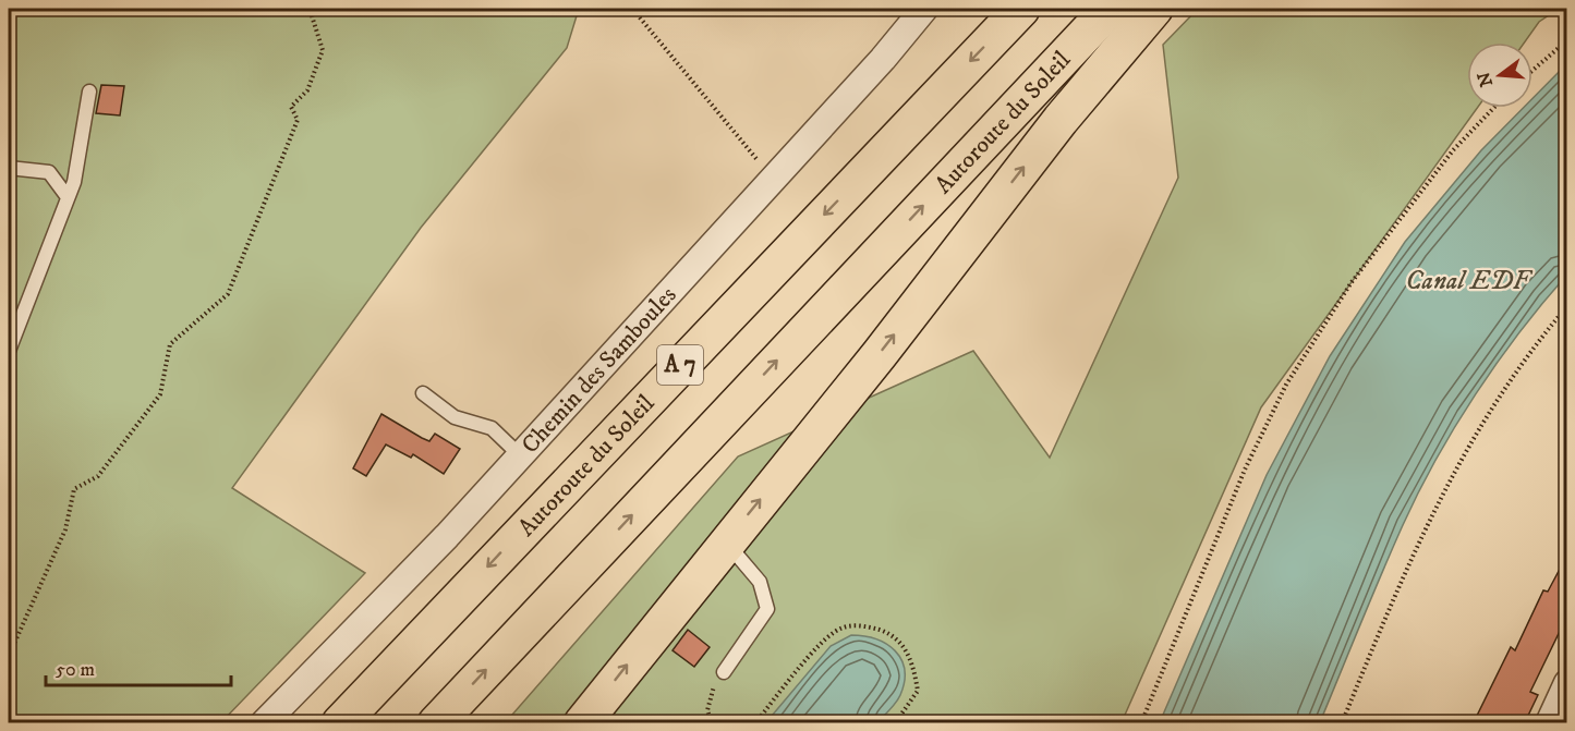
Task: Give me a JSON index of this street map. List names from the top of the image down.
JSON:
{
  "streets": {
    "highway": ["Autoroute du Soleil", "A 7"],
    "street": ["Chemin des Samboules"]
  },
  "water": ["Canal EDF"],
  "scale_bar": "50 m",
  "north": "left"
}
